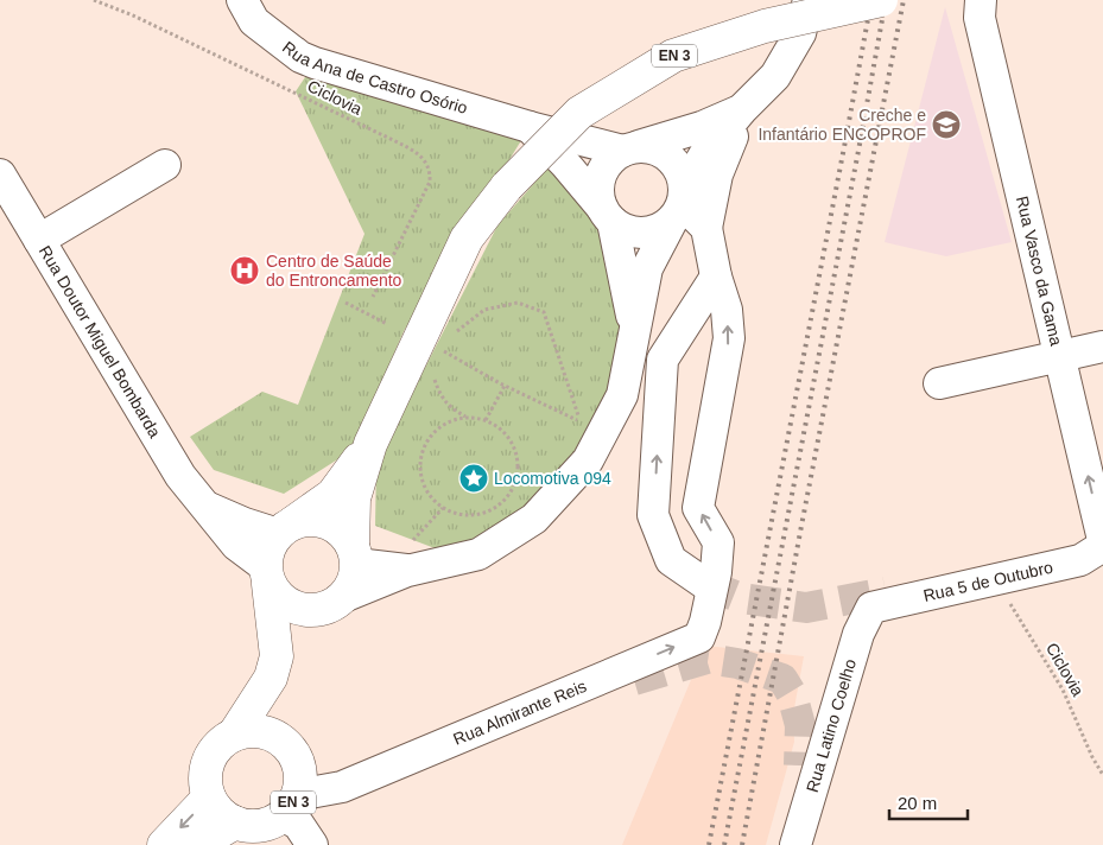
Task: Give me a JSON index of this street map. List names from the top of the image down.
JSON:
{
  "streets": {
    "main road": ["EN 3"],
    "street": [
      "Rua Ana de Castro Osório",
      "Rua Vasco da Gama",
      "Rua Doutor Miguel Bombarda",
      "Rua 5 de Outubro",
      "Rua Almirante Reis",
      "Rua Latino Coelho"
    ],
    "path": ["Ciclovia"]
  },
  "crossings": [
    ["EN 3", "Rua Doutor Miguel Bombarda"],
    ["EN 3", "Rua Almirante Reis"],
    ["Ciclovia", "Rua 5 de Outubro"],
    ["Rua 5 de Outubro", "Rua Latino Coelho"]
  ],
  "places": {
    "school or university": ["Creche e Infantário ENCOPROF"],
    "hospital": ["Centro de Saúde do Entroncamento"],
    "place": ["Locomotiva 094"]
  },
  "scale_bar": "20 m"
}
